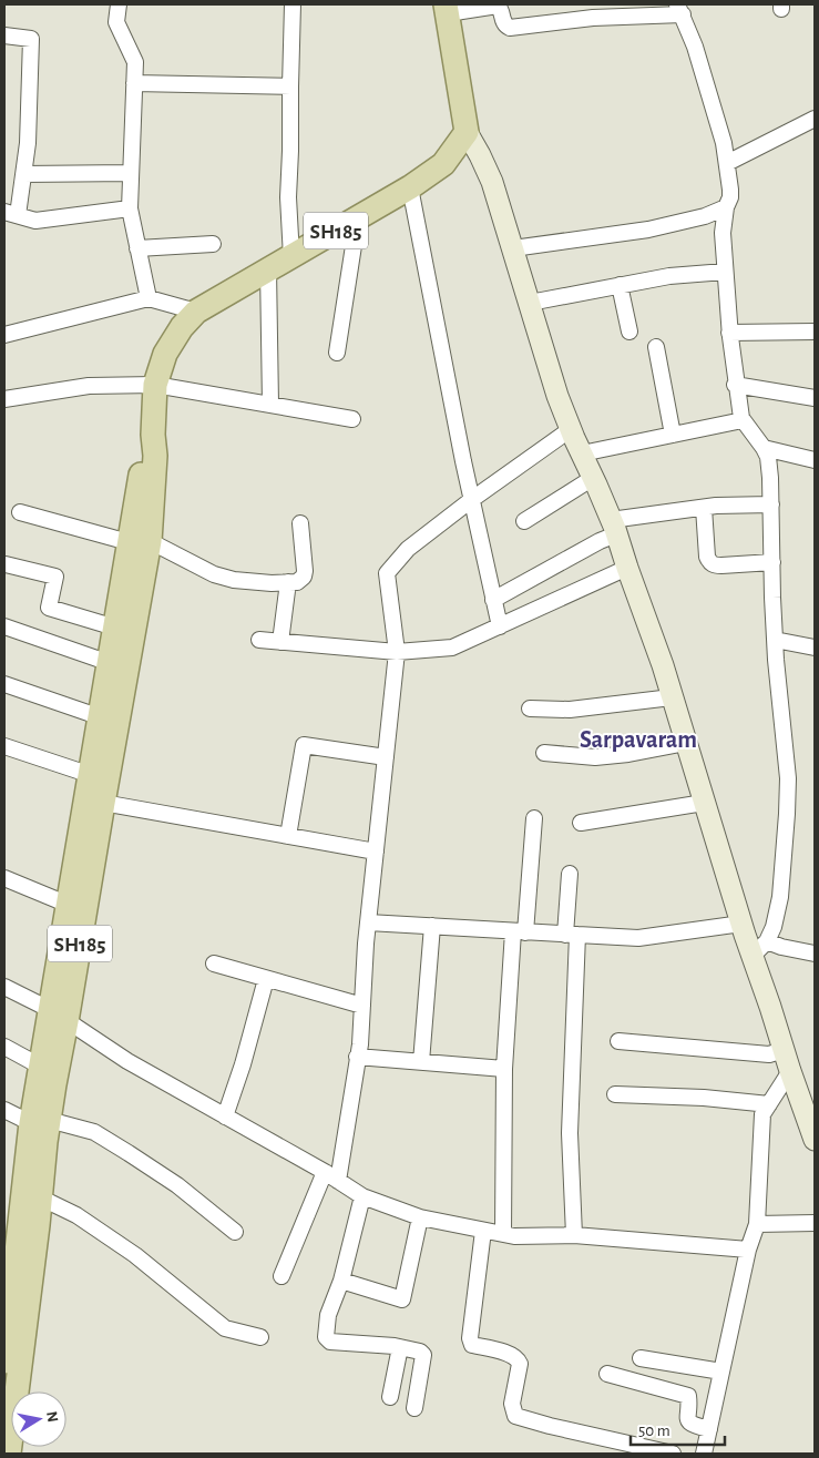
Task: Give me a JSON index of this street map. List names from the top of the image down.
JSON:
{
  "streets": {
    "main road": ["SH185"]
  },
  "districts": ["Sarpavaram"],
  "scale_bar": "50 m",
  "north": "right"
}
